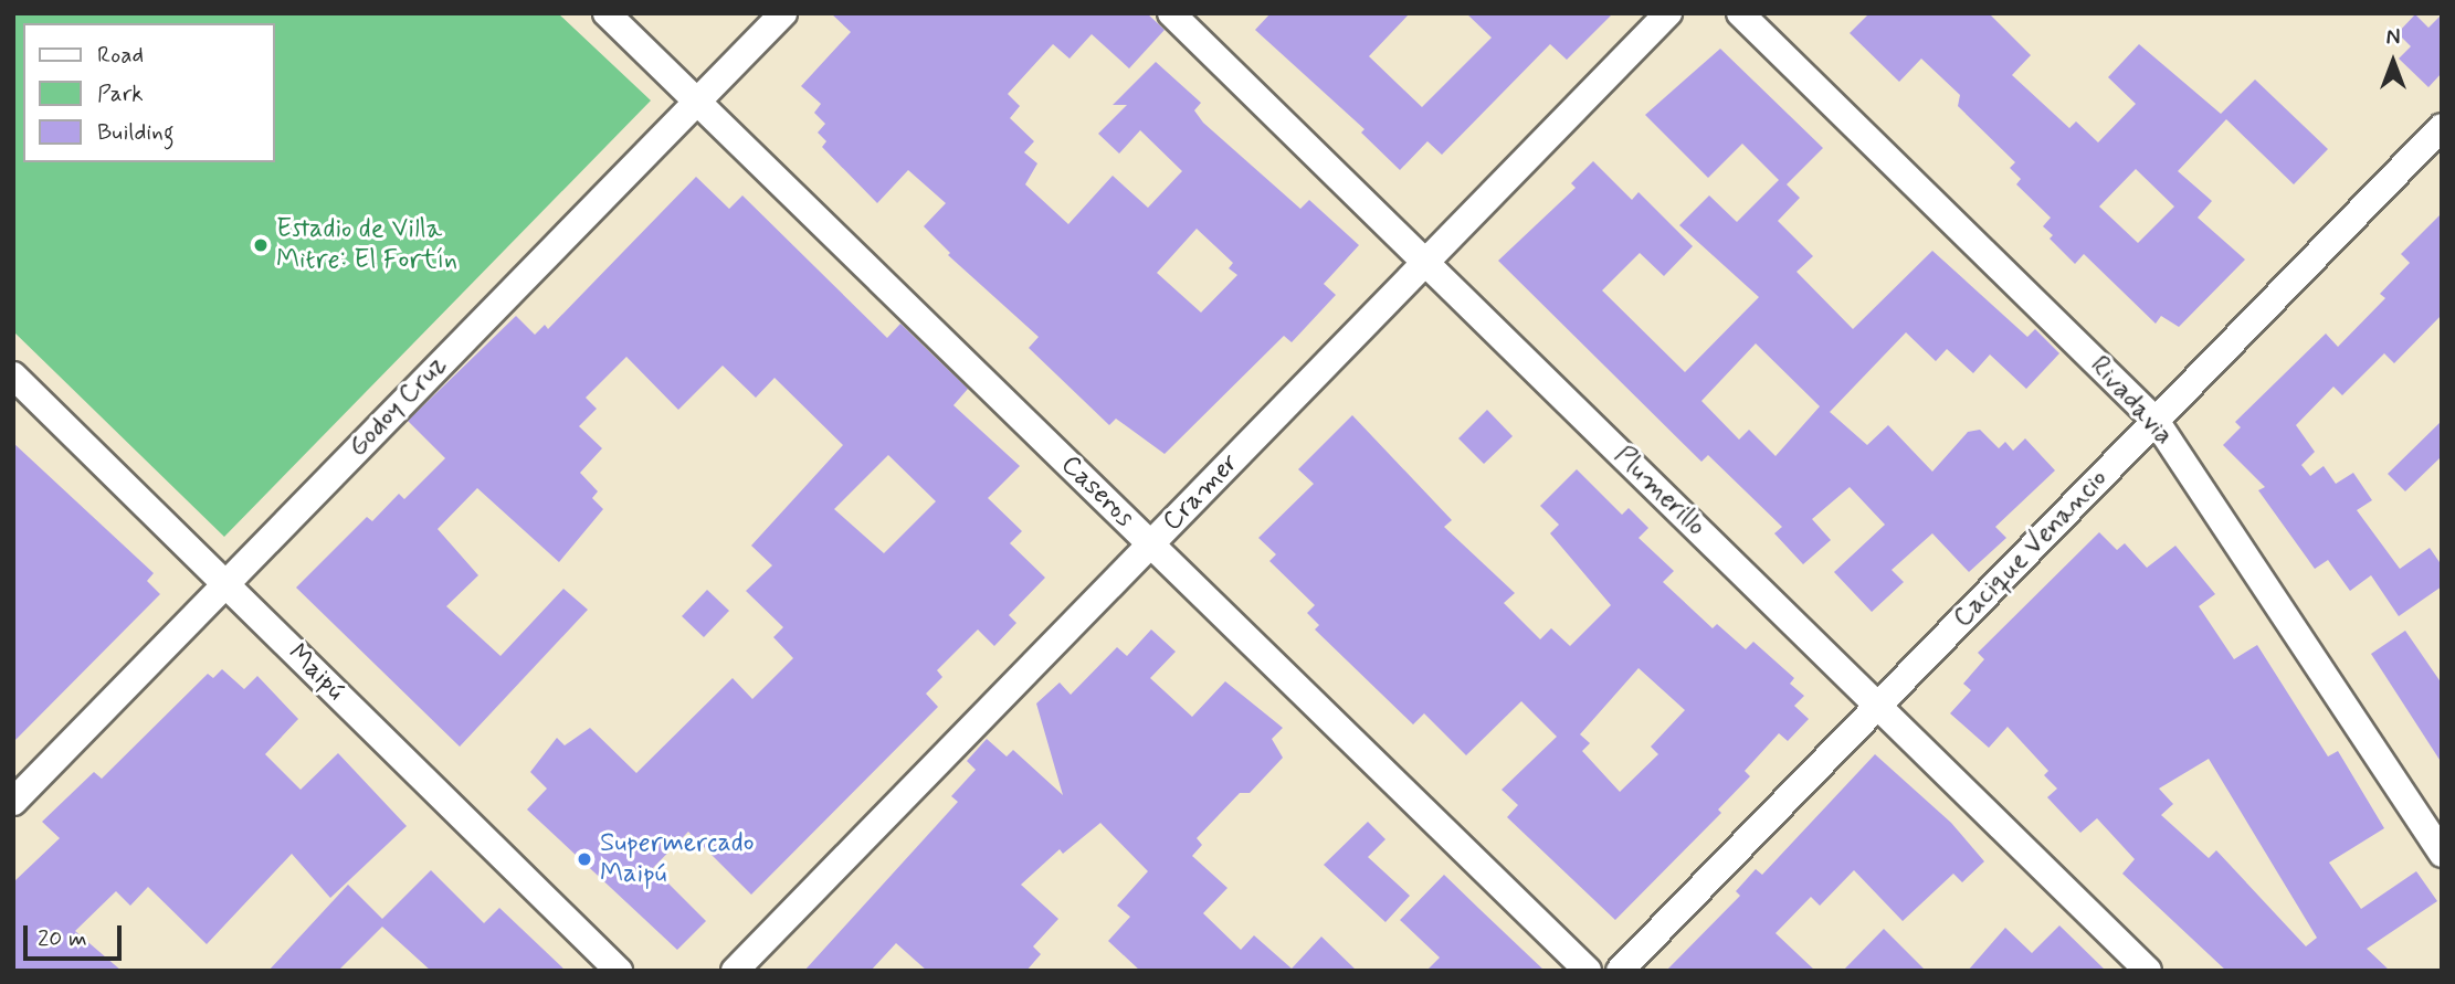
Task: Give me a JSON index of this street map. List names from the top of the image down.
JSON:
{
  "streets": {
    "street": [
      "Rivadavia",
      "Godoy Cruz",
      "Caseros",
      "Plumerillo",
      "Cramer",
      "Cacique Venancio",
      "Maipú"
    ]
  },
  "crossings": [
    ["Rivadavia", "Cacique Venancio"],
    ["Godoy Cruz", "Caseros"],
    ["Godoy Cruz", "Maipú"],
    ["Caseros", "Cramer"],
    ["Plumerillo", "Cramer"],
    ["Plumerillo", "Cacique Venancio"]
  ],
  "places": ["Estadio de Villa Mitre: El Fortín", "Supermercado Maipú"],
  "legend": ["Road", "Park", "Building"],
  "scale_bar": "20 m",
  "north": "top"
}
